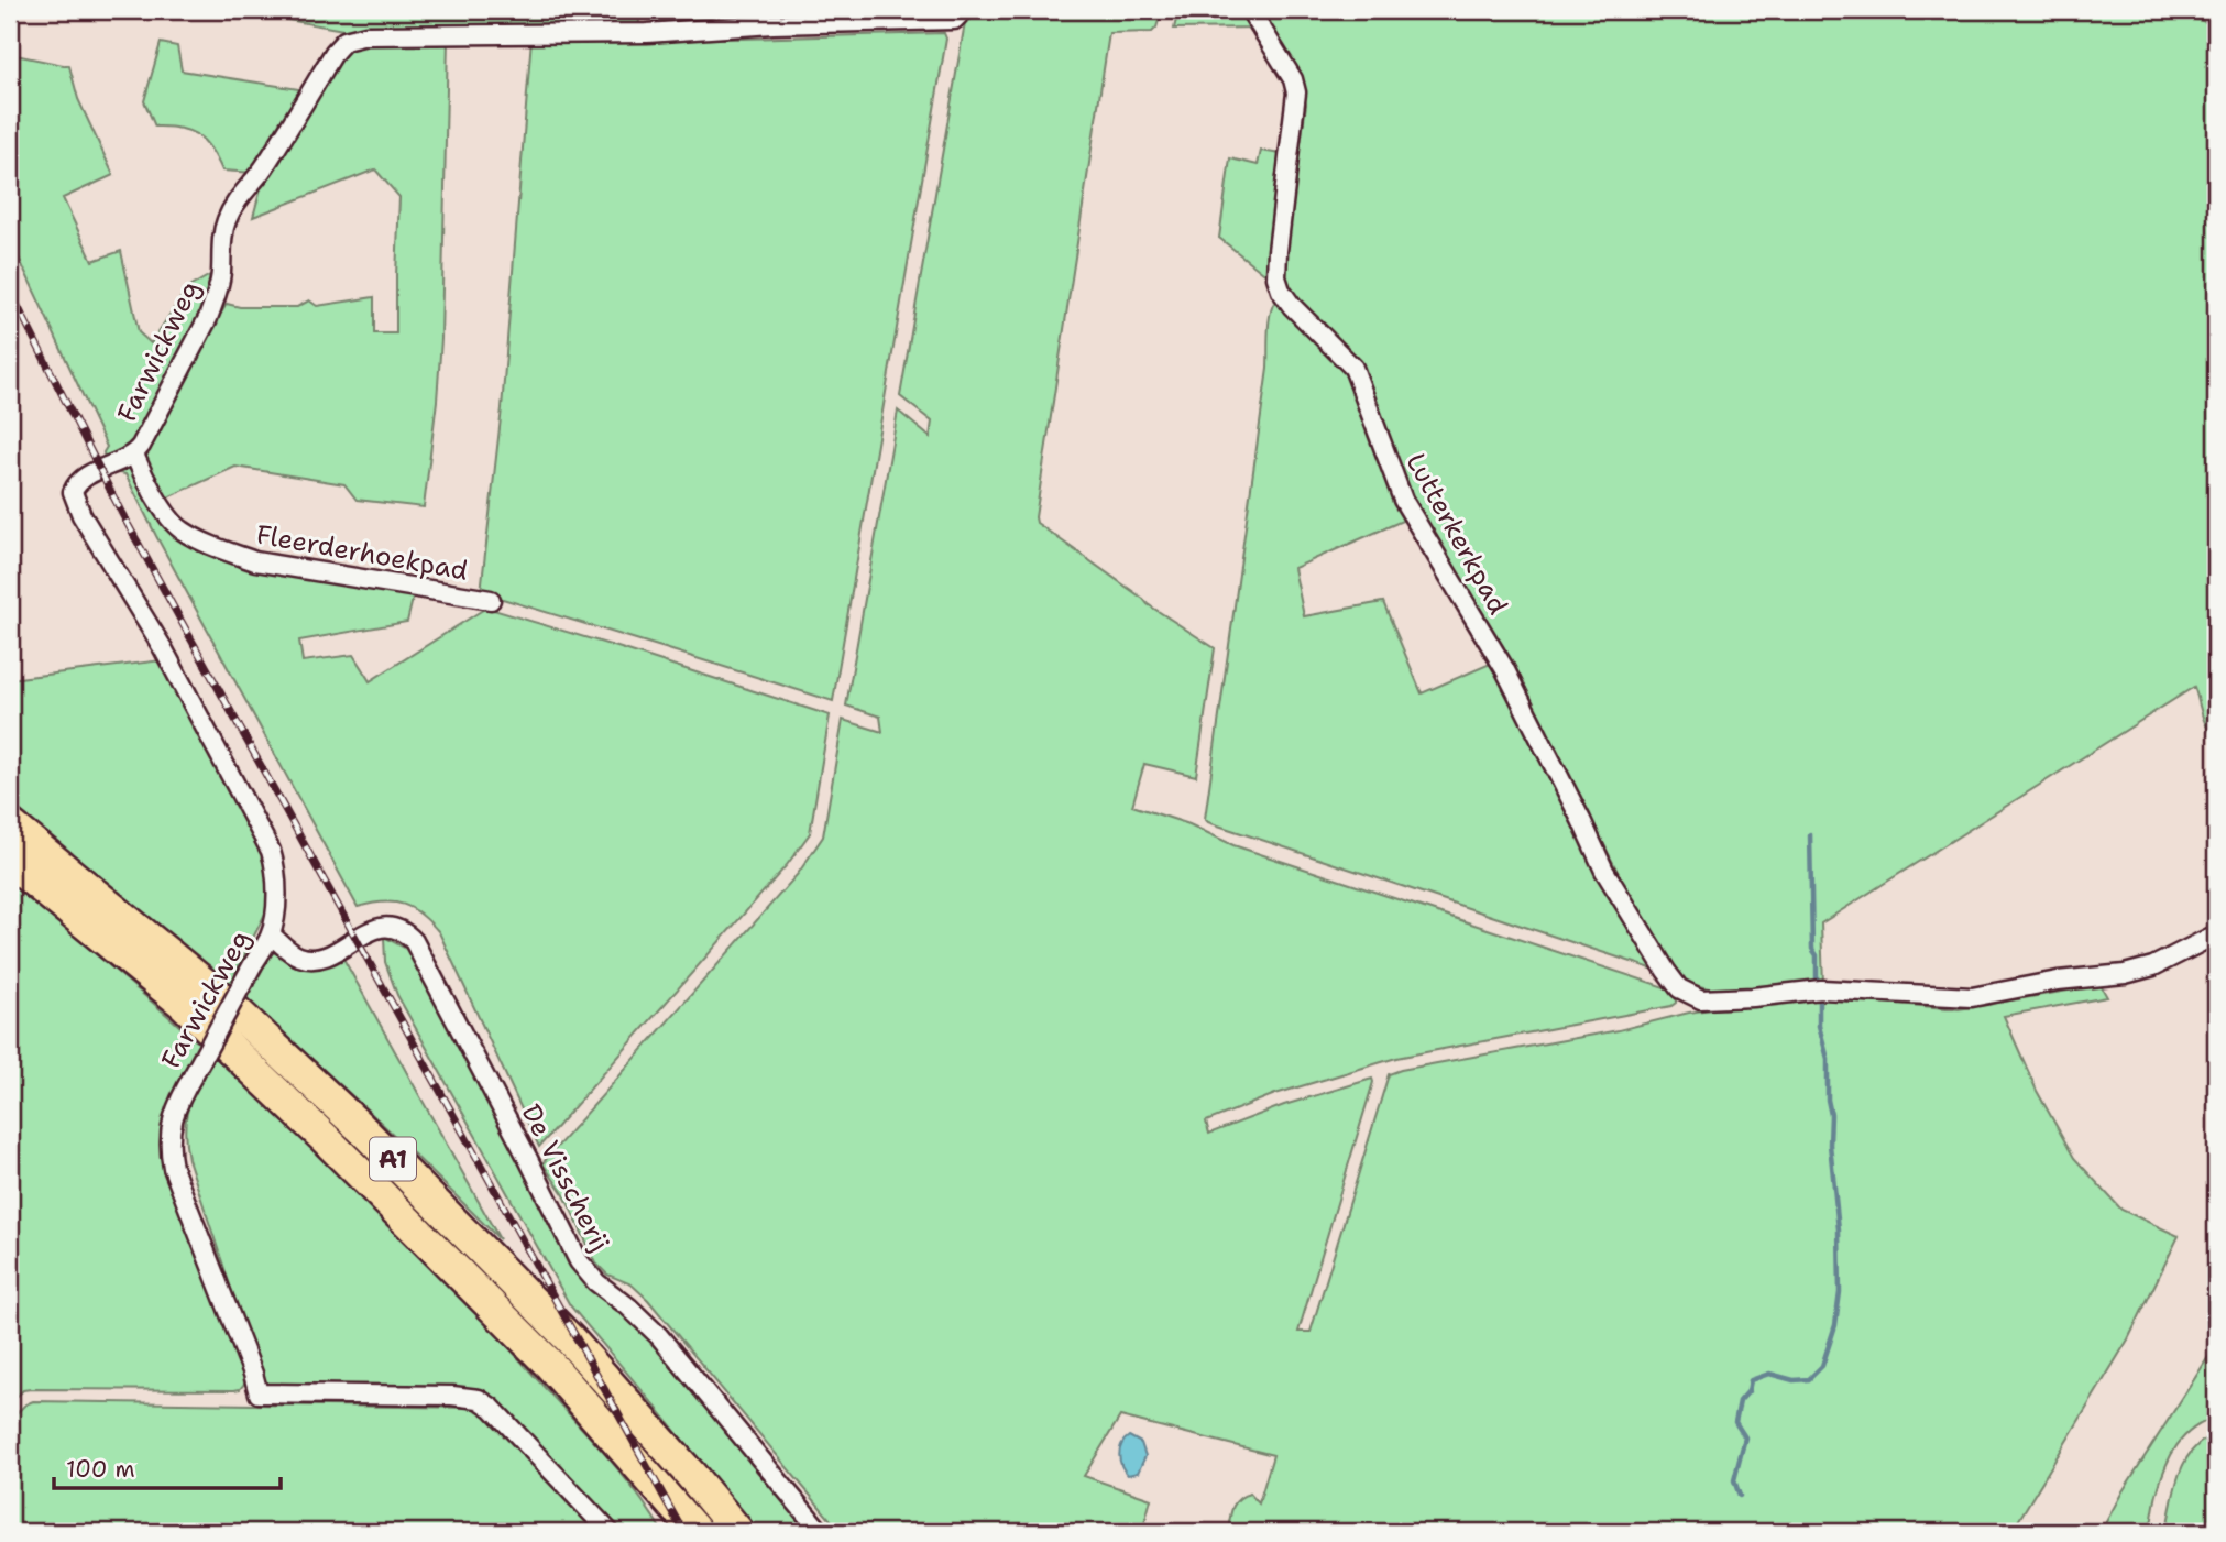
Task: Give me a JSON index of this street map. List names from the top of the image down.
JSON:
{
  "streets": {
    "highway": ["A1"],
    "street": [
      "Farwickweg",
      "Lutterkerkpad",
      "Fleerderhoekpad",
      "De Visscherij"
    ]
  },
  "crossings": [
    ["Farwickweg", "Fleerderhoekpad"],
    ["Farwickweg", "De Visscherij"]
  ],
  "scale_bar": "100 m"
}
